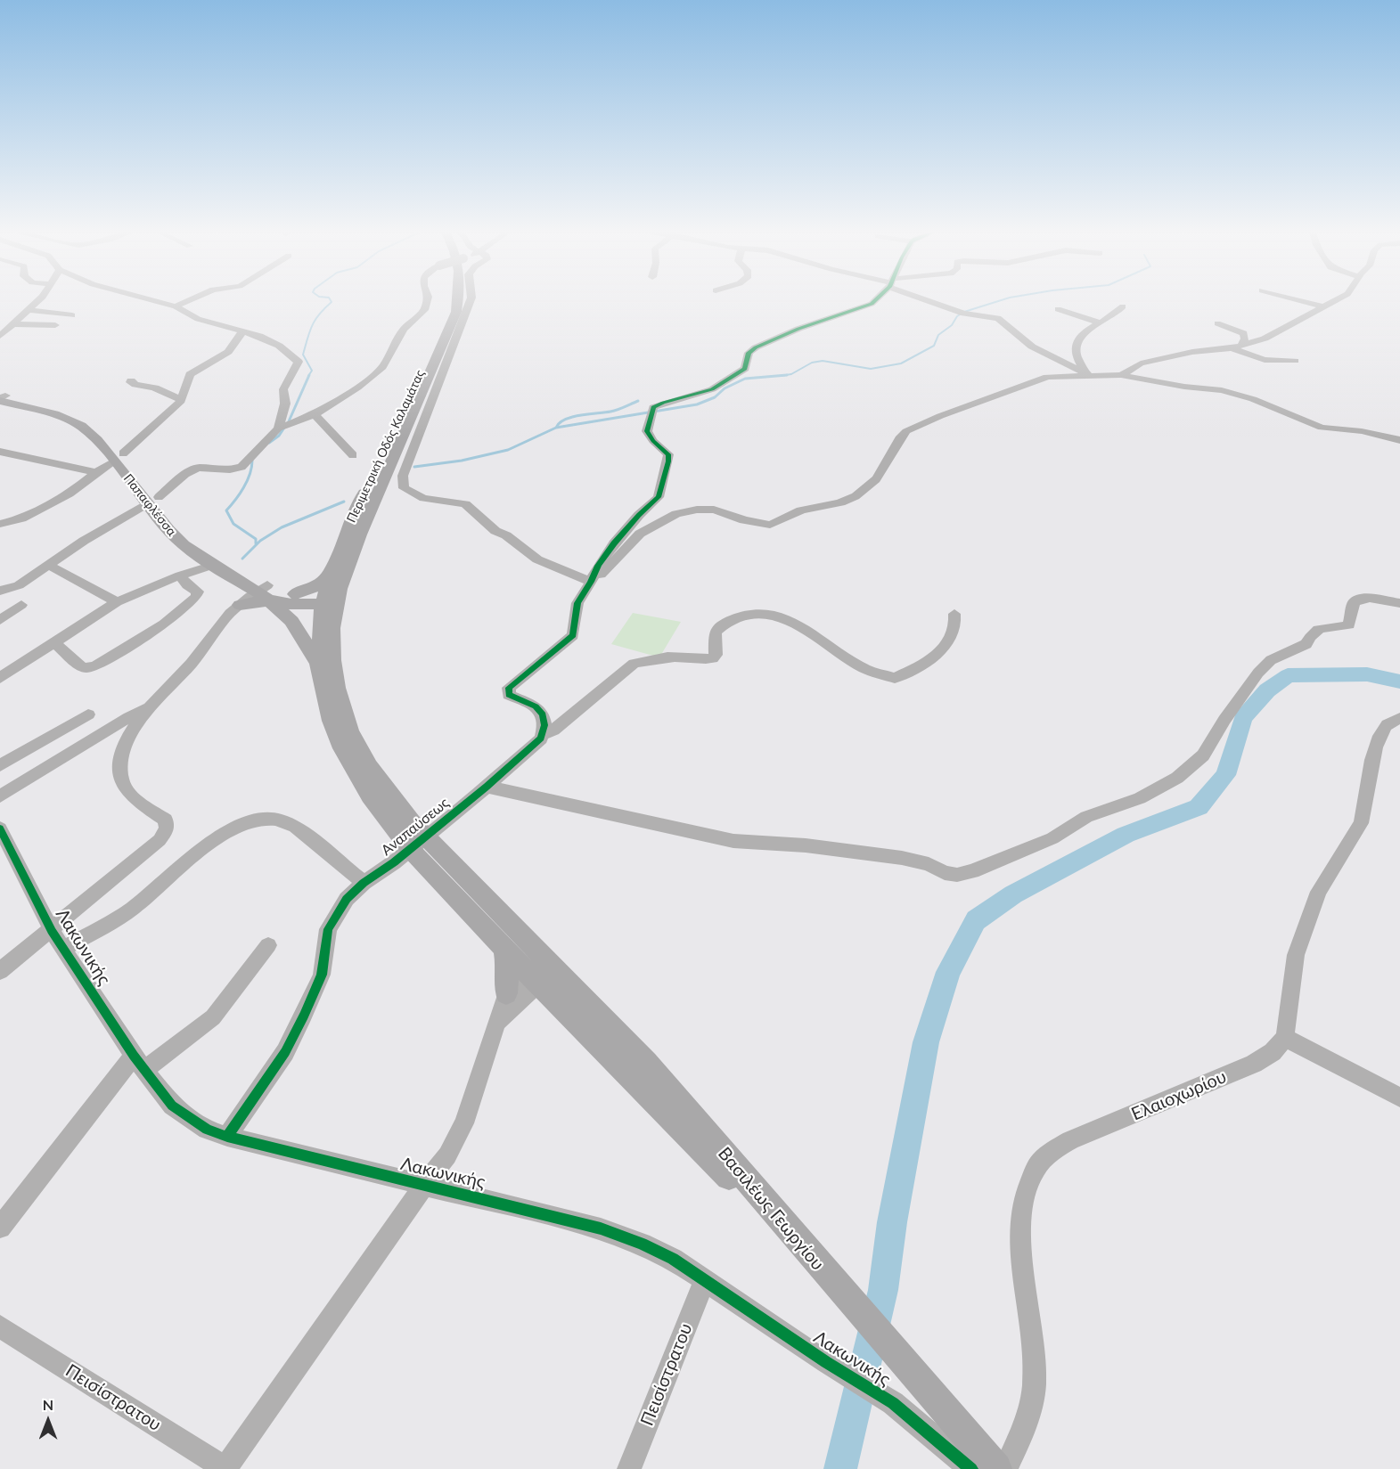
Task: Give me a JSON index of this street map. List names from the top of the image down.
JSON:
{
  "streets": {
    "main road": [
      "Περιμετρική Οδός Καλαμάτας",
      "Παπαφλέσσα",
      "Λακωνικής",
      "Βασιλέως Γεωργίου"
    ],
    "street": ["Αναπαύσεως", "Ελαιοχωρίου", "Πεισίστρατου"]
  },
  "crossings": [
    ["Περιμετρική Οδός Καλαμάτας", "Παπαφλέσσα"],
    ["Περιμετρική Οδός Καλαμάτας", "Βασιλέως Γεωργίου"],
    ["Παπαφλέσσα", "Βασιλέως Γεωργίου"],
    ["Αναπαύσεως", "Λακωνικής"],
    ["Αναπαύσεως", "Βασιλέως Γεωργίου"],
    ["Λακωνικής", "Βασιλέως Γεωργίου"],
    ["Λακωνικής", "Πεισίστρατου"]
  ],
  "north": "top"
}
